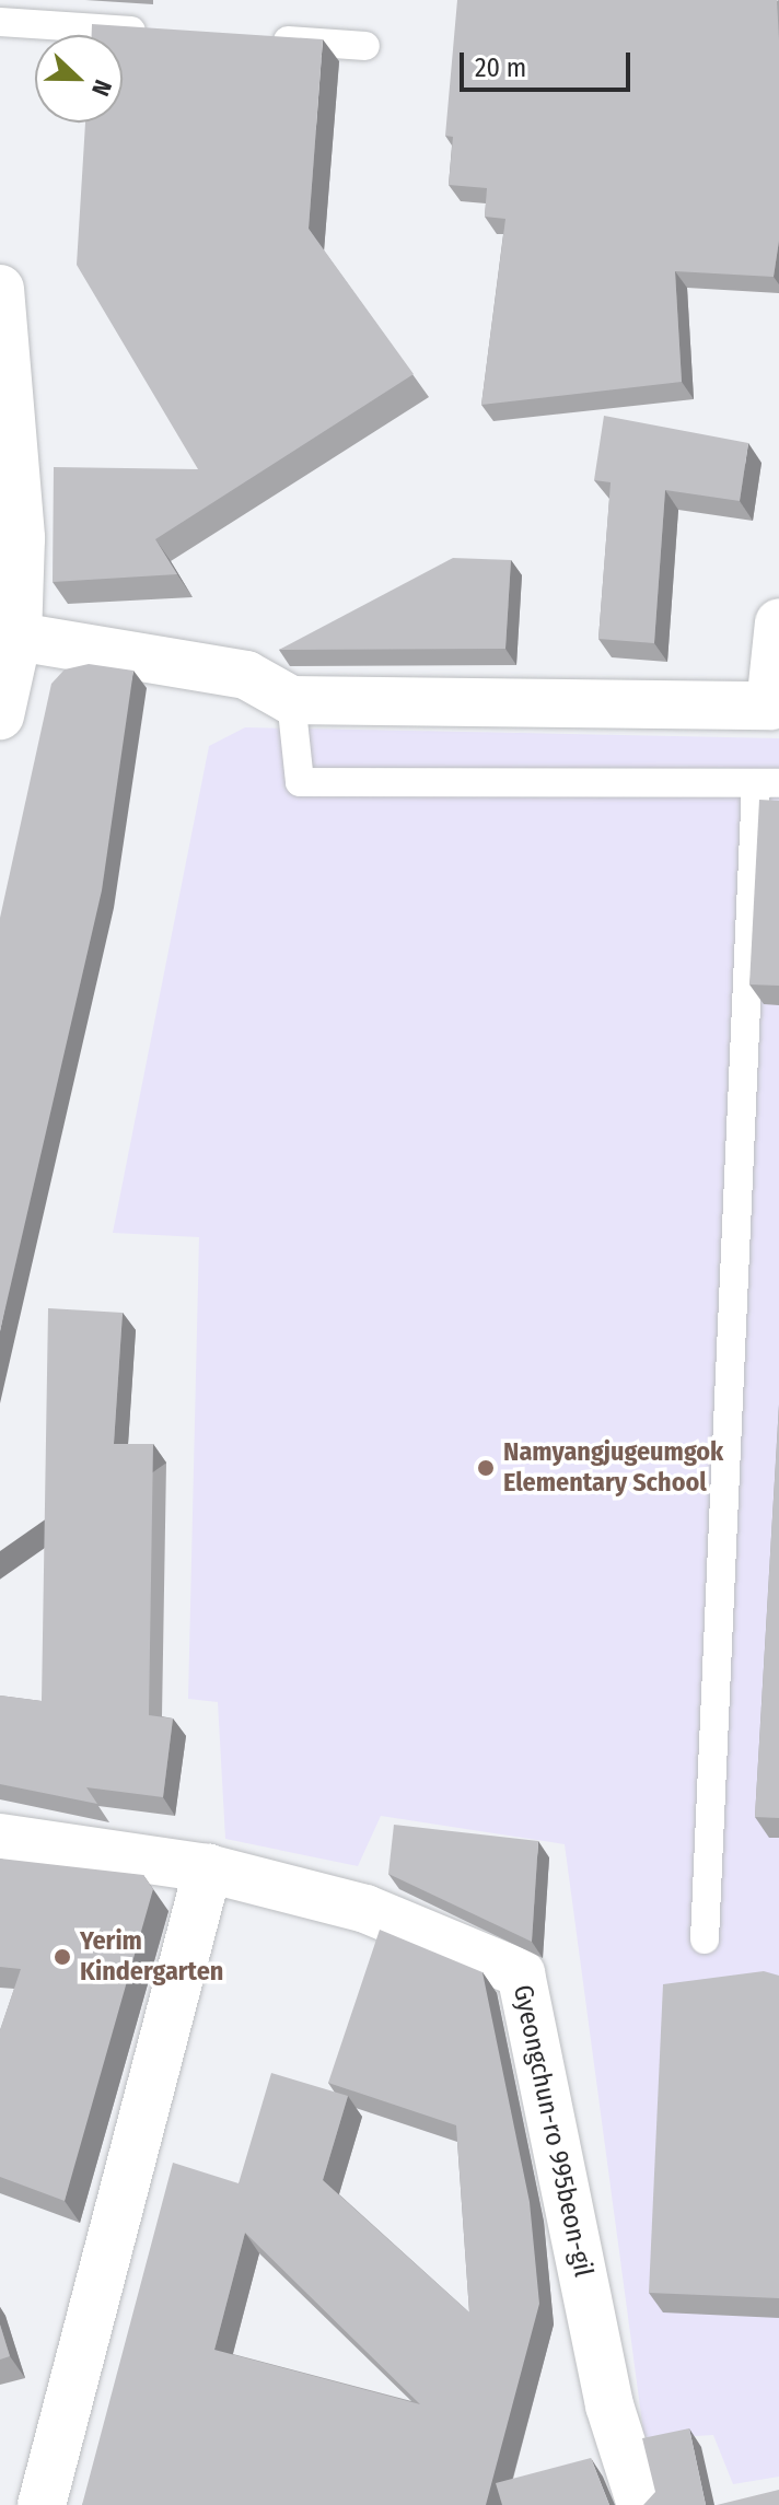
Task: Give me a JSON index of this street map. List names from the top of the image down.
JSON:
{
  "streets": {
    "street": ["Gyeongchun-ro 995beon-gil"]
  },
  "places": ["Namyangjugeumgok Elementary School", "Yerim Kindergarten"],
  "scale_bar": "20 m",
  "north": "right"
}
